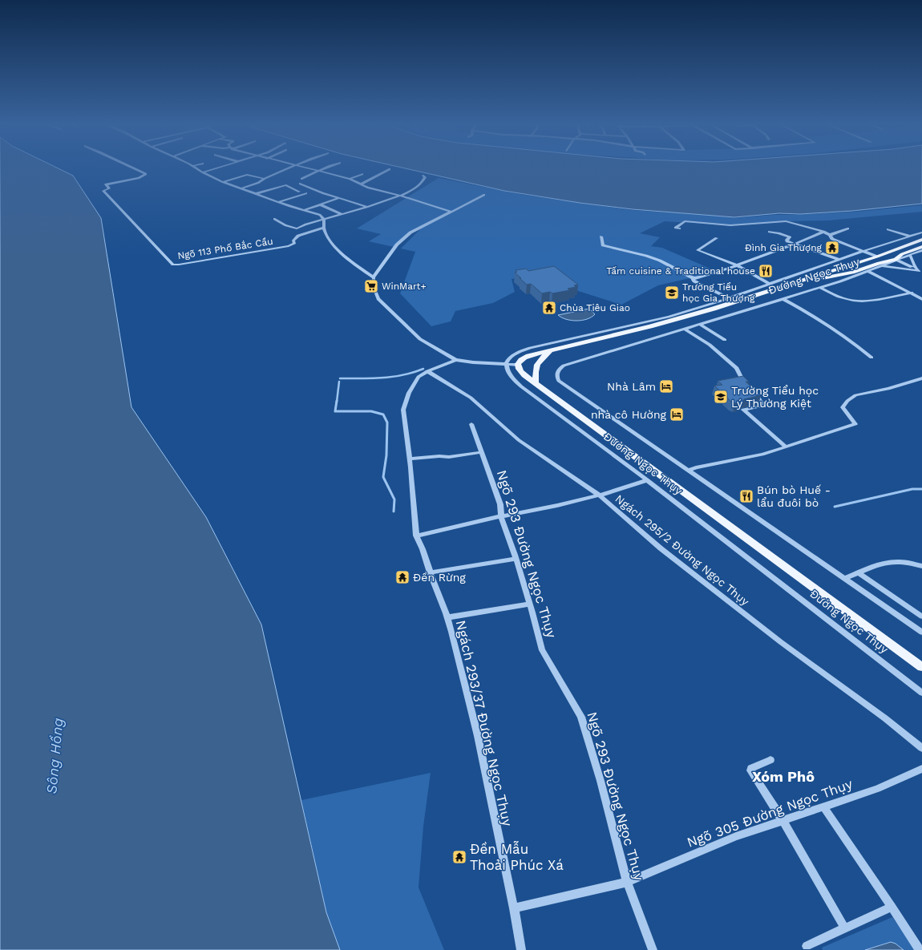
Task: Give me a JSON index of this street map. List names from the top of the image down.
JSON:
{
  "streets": {
    "main road": ["Đường Ngọc Thụy"],
    "street": [
      "Ngõ 113 Phố Bắc Cầu",
      "Ngách 295/2 Đường Ngọc Thụy",
      "Ngõ 293 Đường Ngọc Thụy",
      "Ngách 293/37 Đường Ngọc Thụy",
      "Ngõ 305 Đường Ngọc Thụy"
    ]
  },
  "crossings": [
    ["Ngách 295/2 Đường Ngọc Thụy", "Ngách 293/37 Đường Ngọc Thụy"],
    ["Ngõ 293 Đường Ngọc Thụy", "Ngõ 305 Đường Ngọc Thụy"],
    ["Ngách 293/37 Đường Ngọc Thụy", "Ngõ 305 Đường Ngọc Thụy"]
  ],
  "districts": ["Xóm Phô"],
  "water": ["Sông Hồng"],
  "places": {
    "temple": [
      "Đình Gia Thượng",
      "Chùa Tiêu Giao",
      "Đền Rừng",
      "Đền Mẫu Thoải Phúc Xá"
    ],
    "restaurant": ["Tấm cuisine & Traditional house", "Bún bò Huế - lẩu đuôi bò"],
    "supermarket": ["WinMart+"],
    "school or university": ["Trường Tiểu học Gia Thượng", "Trường Tiểu học Lý Thường Kiệt"],
    "hotel": ["Nhà Lâm", "nhà cô Hường"]
  }
}
